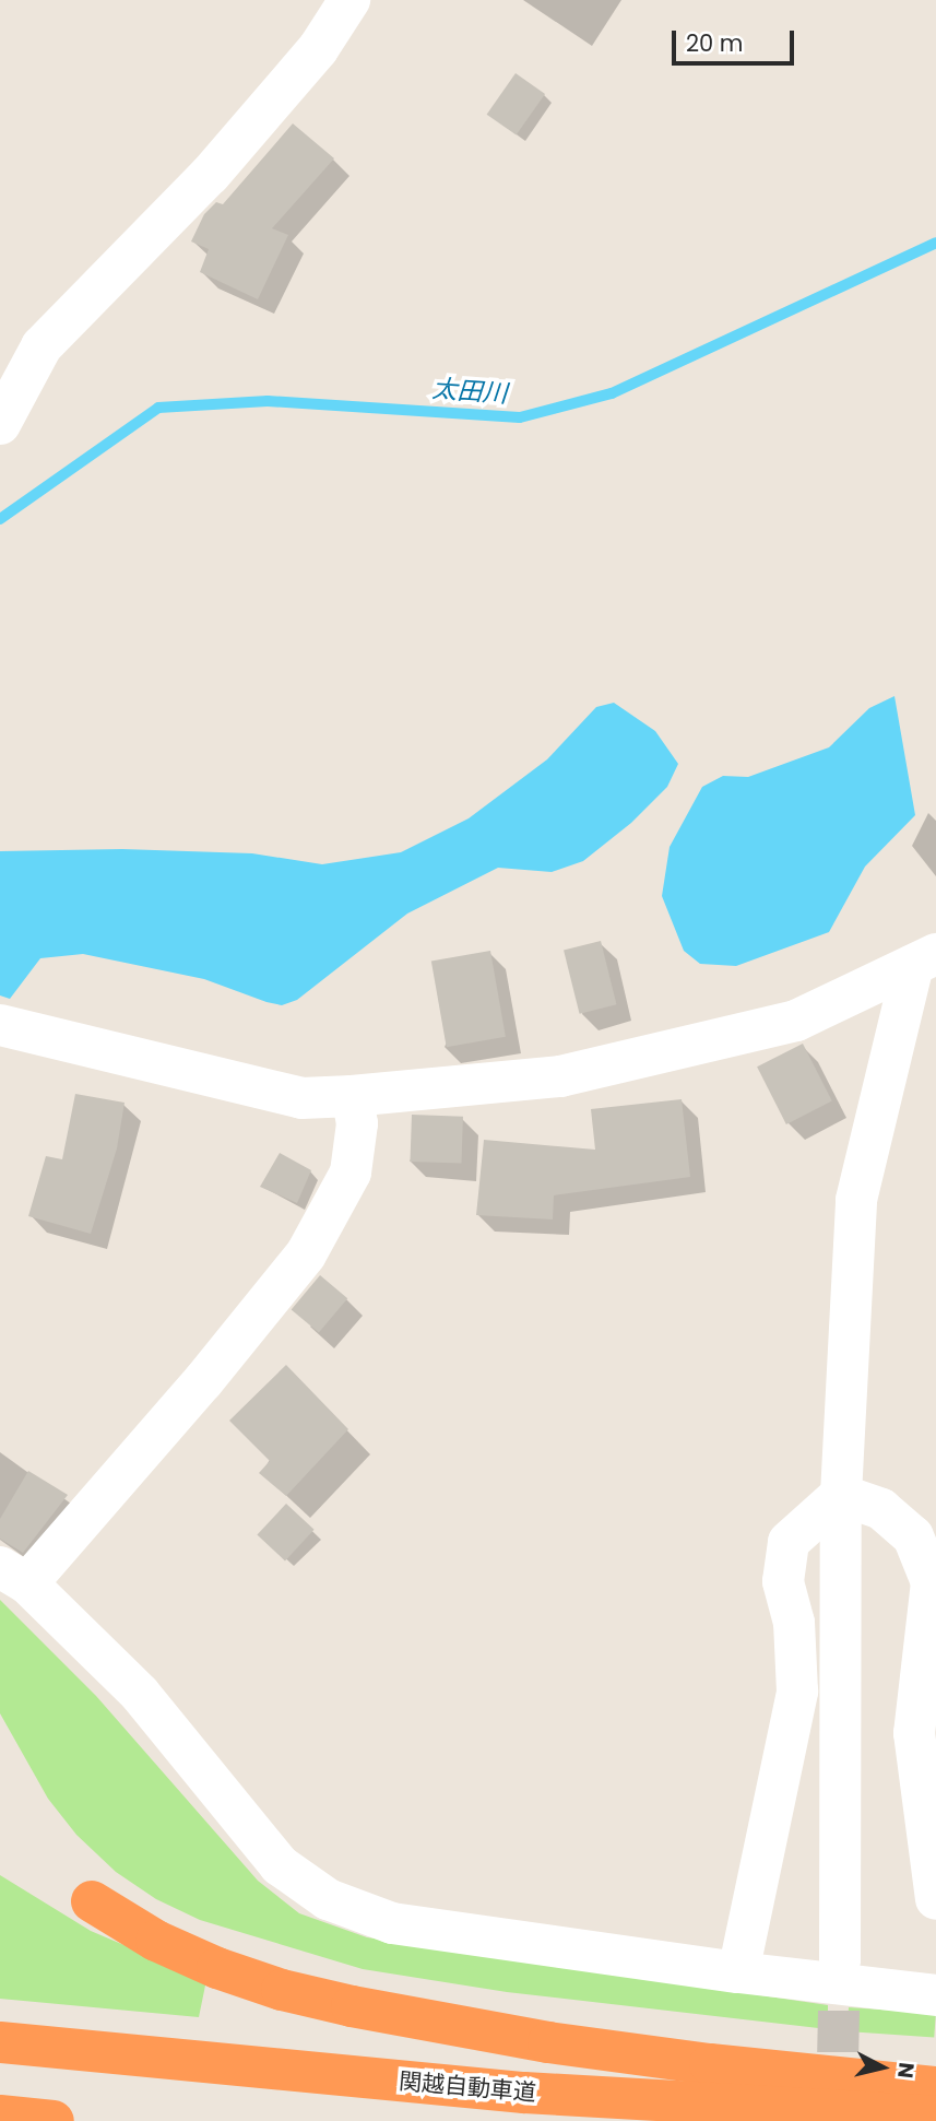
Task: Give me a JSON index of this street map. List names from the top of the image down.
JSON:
{
  "streets": {
    "highway": ["関越自動車道"]
  },
  "water": ["太田川"],
  "scale_bar": "20 m",
  "north": "right"
}
